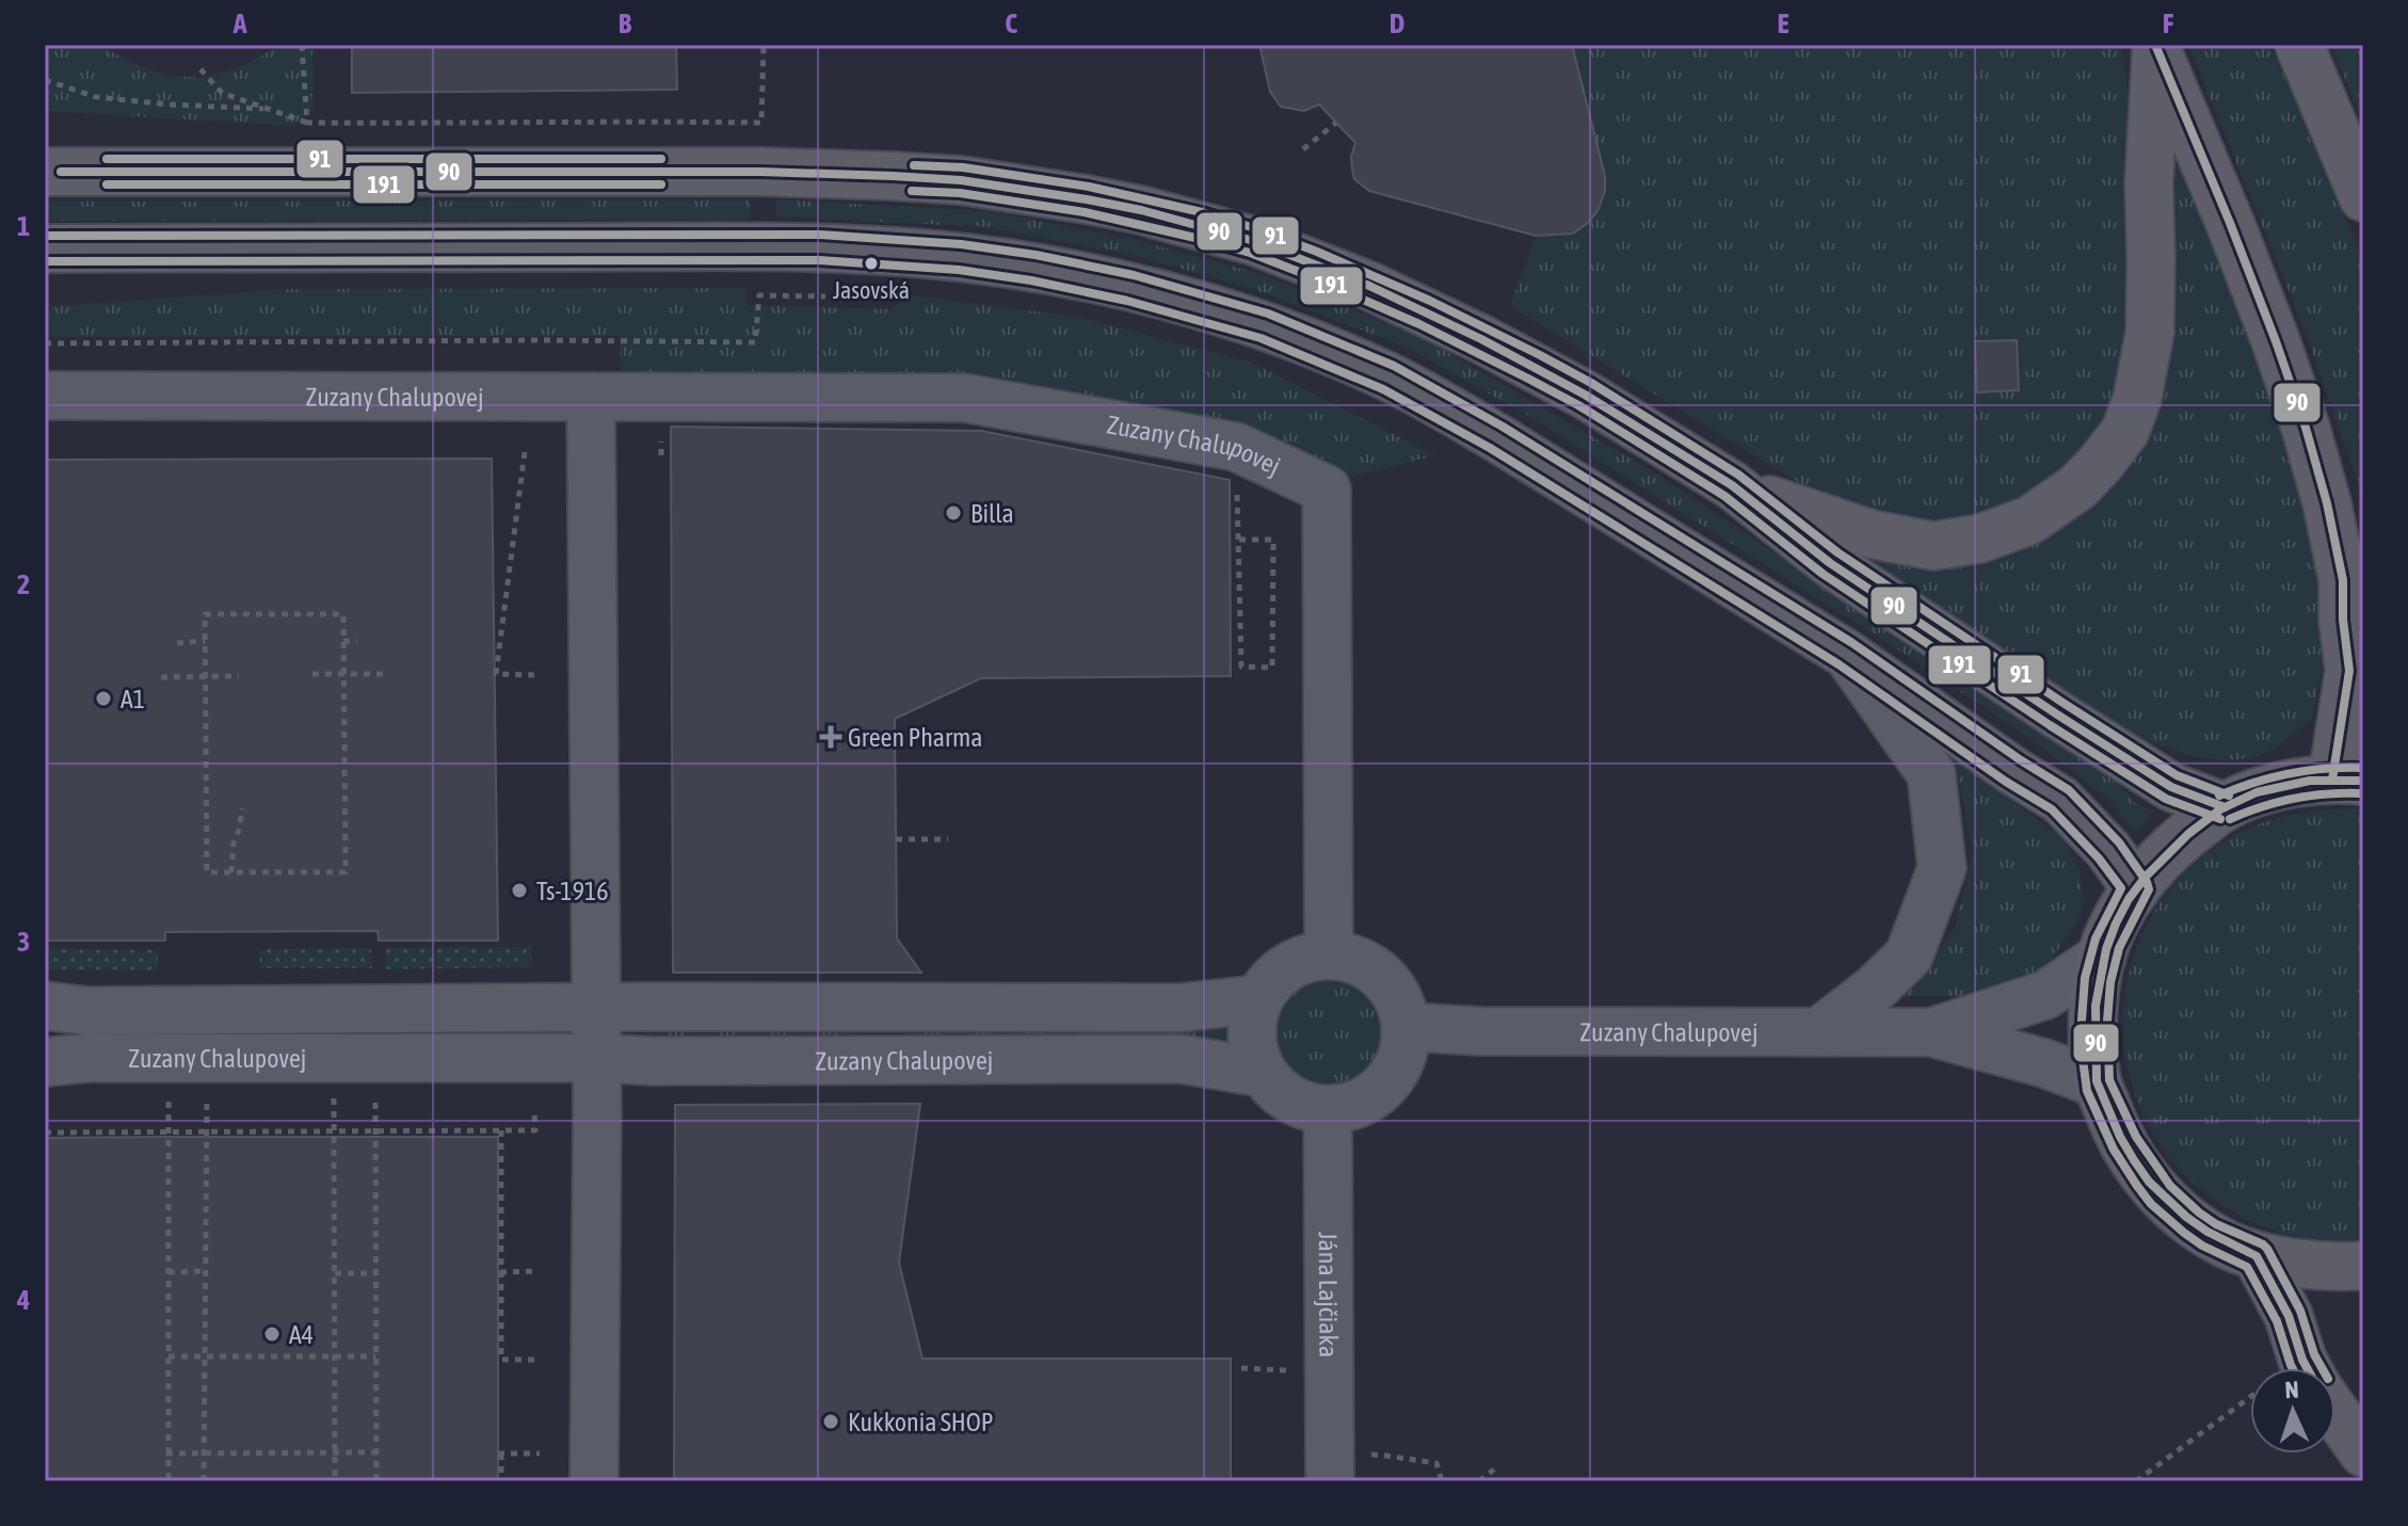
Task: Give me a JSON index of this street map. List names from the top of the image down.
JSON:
{
  "streets": {
    "street": ["Zuzany Chalupovej", "Jána Lajčiaka"]
  },
  "crossings": [
    ["Zuzany Chalupovej", "Jána Lajčiaka"]
  ],
  "places": {
    "other": [
      "Jasovská",
      "Billa",
      "A1",
      "Ts-1916",
      "A4",
      "Kukkonia SHOP"
    ],
    "health": ["Green Pharma"]
  },
  "lines": ["transit line 90", "transit line 91", "transit line 191"],
  "north": "top",
  "grid": {
    "columns": [
      "A",
      "B",
      "C",
      "D",
      "E",
      "F"
    ],
    "rows": [
      "1",
      "2",
      "3",
      "4"
    ]
  }
}
